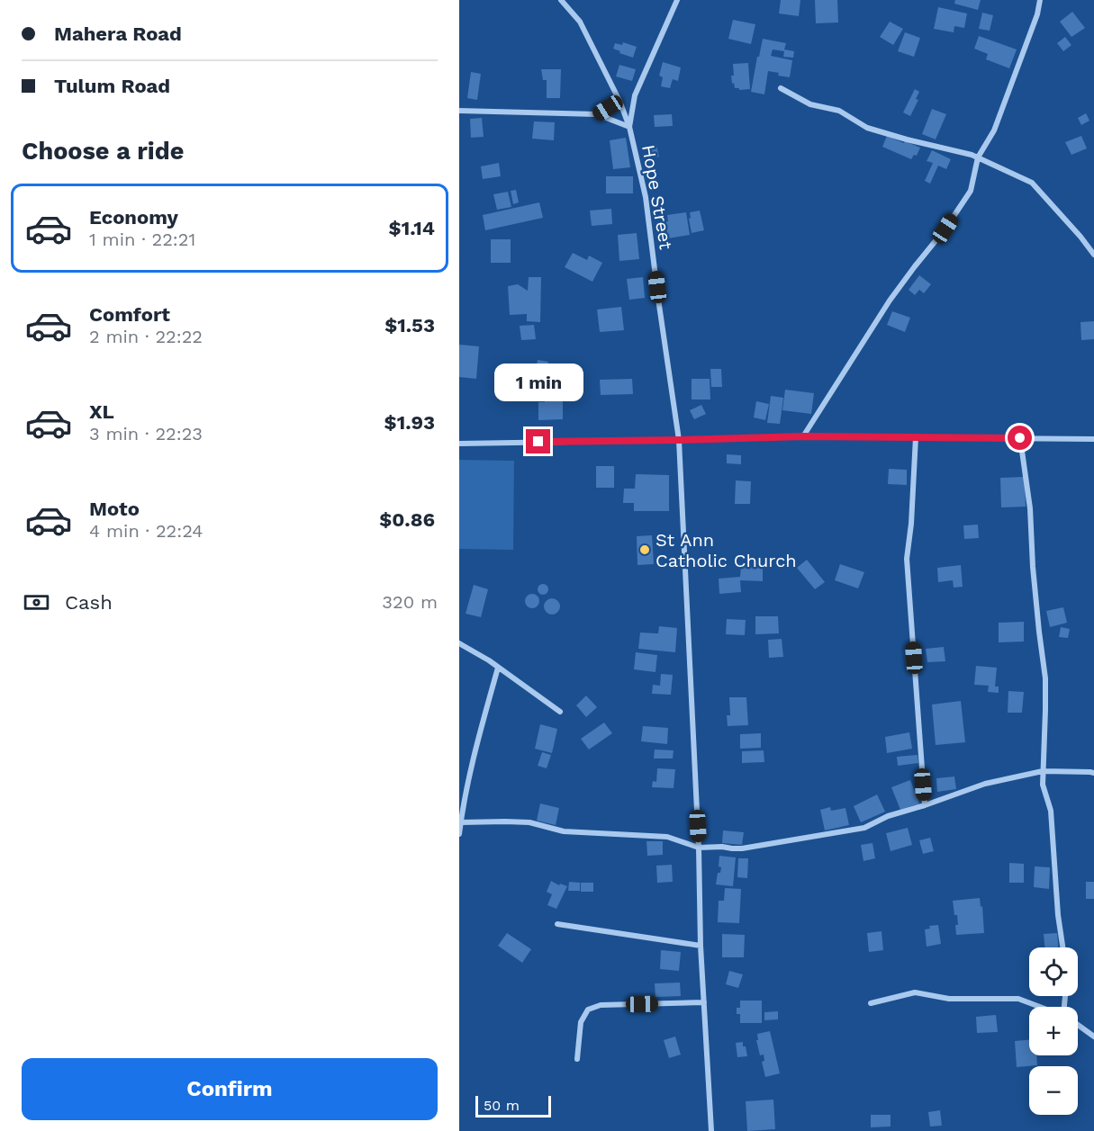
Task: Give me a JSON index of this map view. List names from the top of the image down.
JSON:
{
  "streets": {
    "street": ["Hope Street"]
  },
  "places": ["St Ann Catholic Church"],
  "scale_bar": "50 m",
  "page": {
    "banner": ["Mahera Road", "Tulum Road"],
    "heading": "Choose a ride",
    "list": [
      {
        "name": "Economy",
        "note": "1 min · 22:21",
        "value": "$1.14"
      },
      {
        "name": "Comfort",
        "note": "2 min · 22:22",
        "value": "$1.53"
      },
      {
        "name": "XL",
        "note": "3 min · 22:23",
        "value": "$1.93"
      },
      {
        "name": "Moto",
        "note": "4 min · 22:24",
        "value": "$0.86"
      }
    ],
    "bubble": "1 min",
    "pay": ["Cash", "320 m"],
    "map_buttons": ["+", "−"],
    "buttons": "Confirm",
    "scale": "50 m"
  }
}
